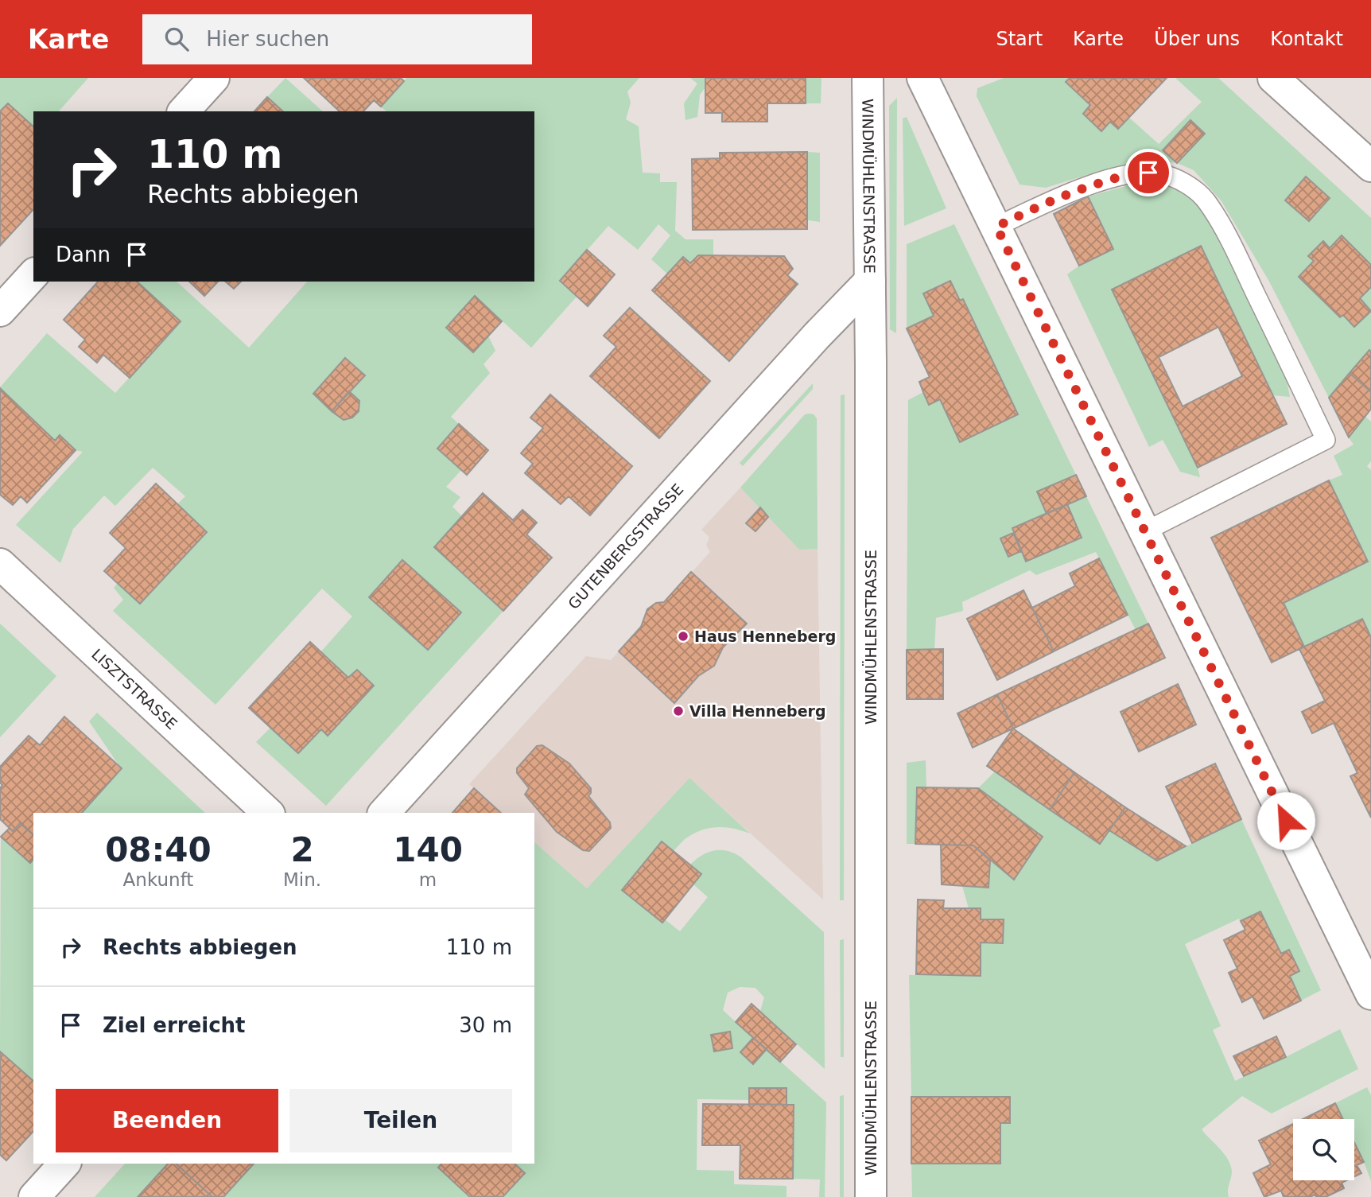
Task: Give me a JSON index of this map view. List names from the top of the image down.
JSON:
{
  "streets": {
    "street": ["WINDMÜHLENSTRASSE", "GUTENBERGSTRASSE", "LISZTSTRASSE"]
  },
  "crossings": [
    ["WINDMÜHLENSTRASSE", "GUTENBERGSTRASSE"]
  ],
  "places": ["Haus Henneberg", "Villa Henneberg"],
  "page": {
    "header": "Karte",
    "search": "Hier suchen",
    "nav": [
      "Start",
      "Karte",
      "Über uns",
      "Kontakt"
    ],
    "turn": ["110 m", "Rechts abbiegen"],
    "then": "Dann",
    "eta": [
      "08:40",
      "Ankunft",
      "2",
      "Min.",
      "140",
      "m"
    ],
    "list": [
      {
        "name": "Rechts abbiegen",
        "value": "110 m"
      },
      {
        "name": "Ziel erreicht",
        "value": "30 m"
      }
    ],
    "buttons": ["Beenden", "Teilen"]
  }
}
